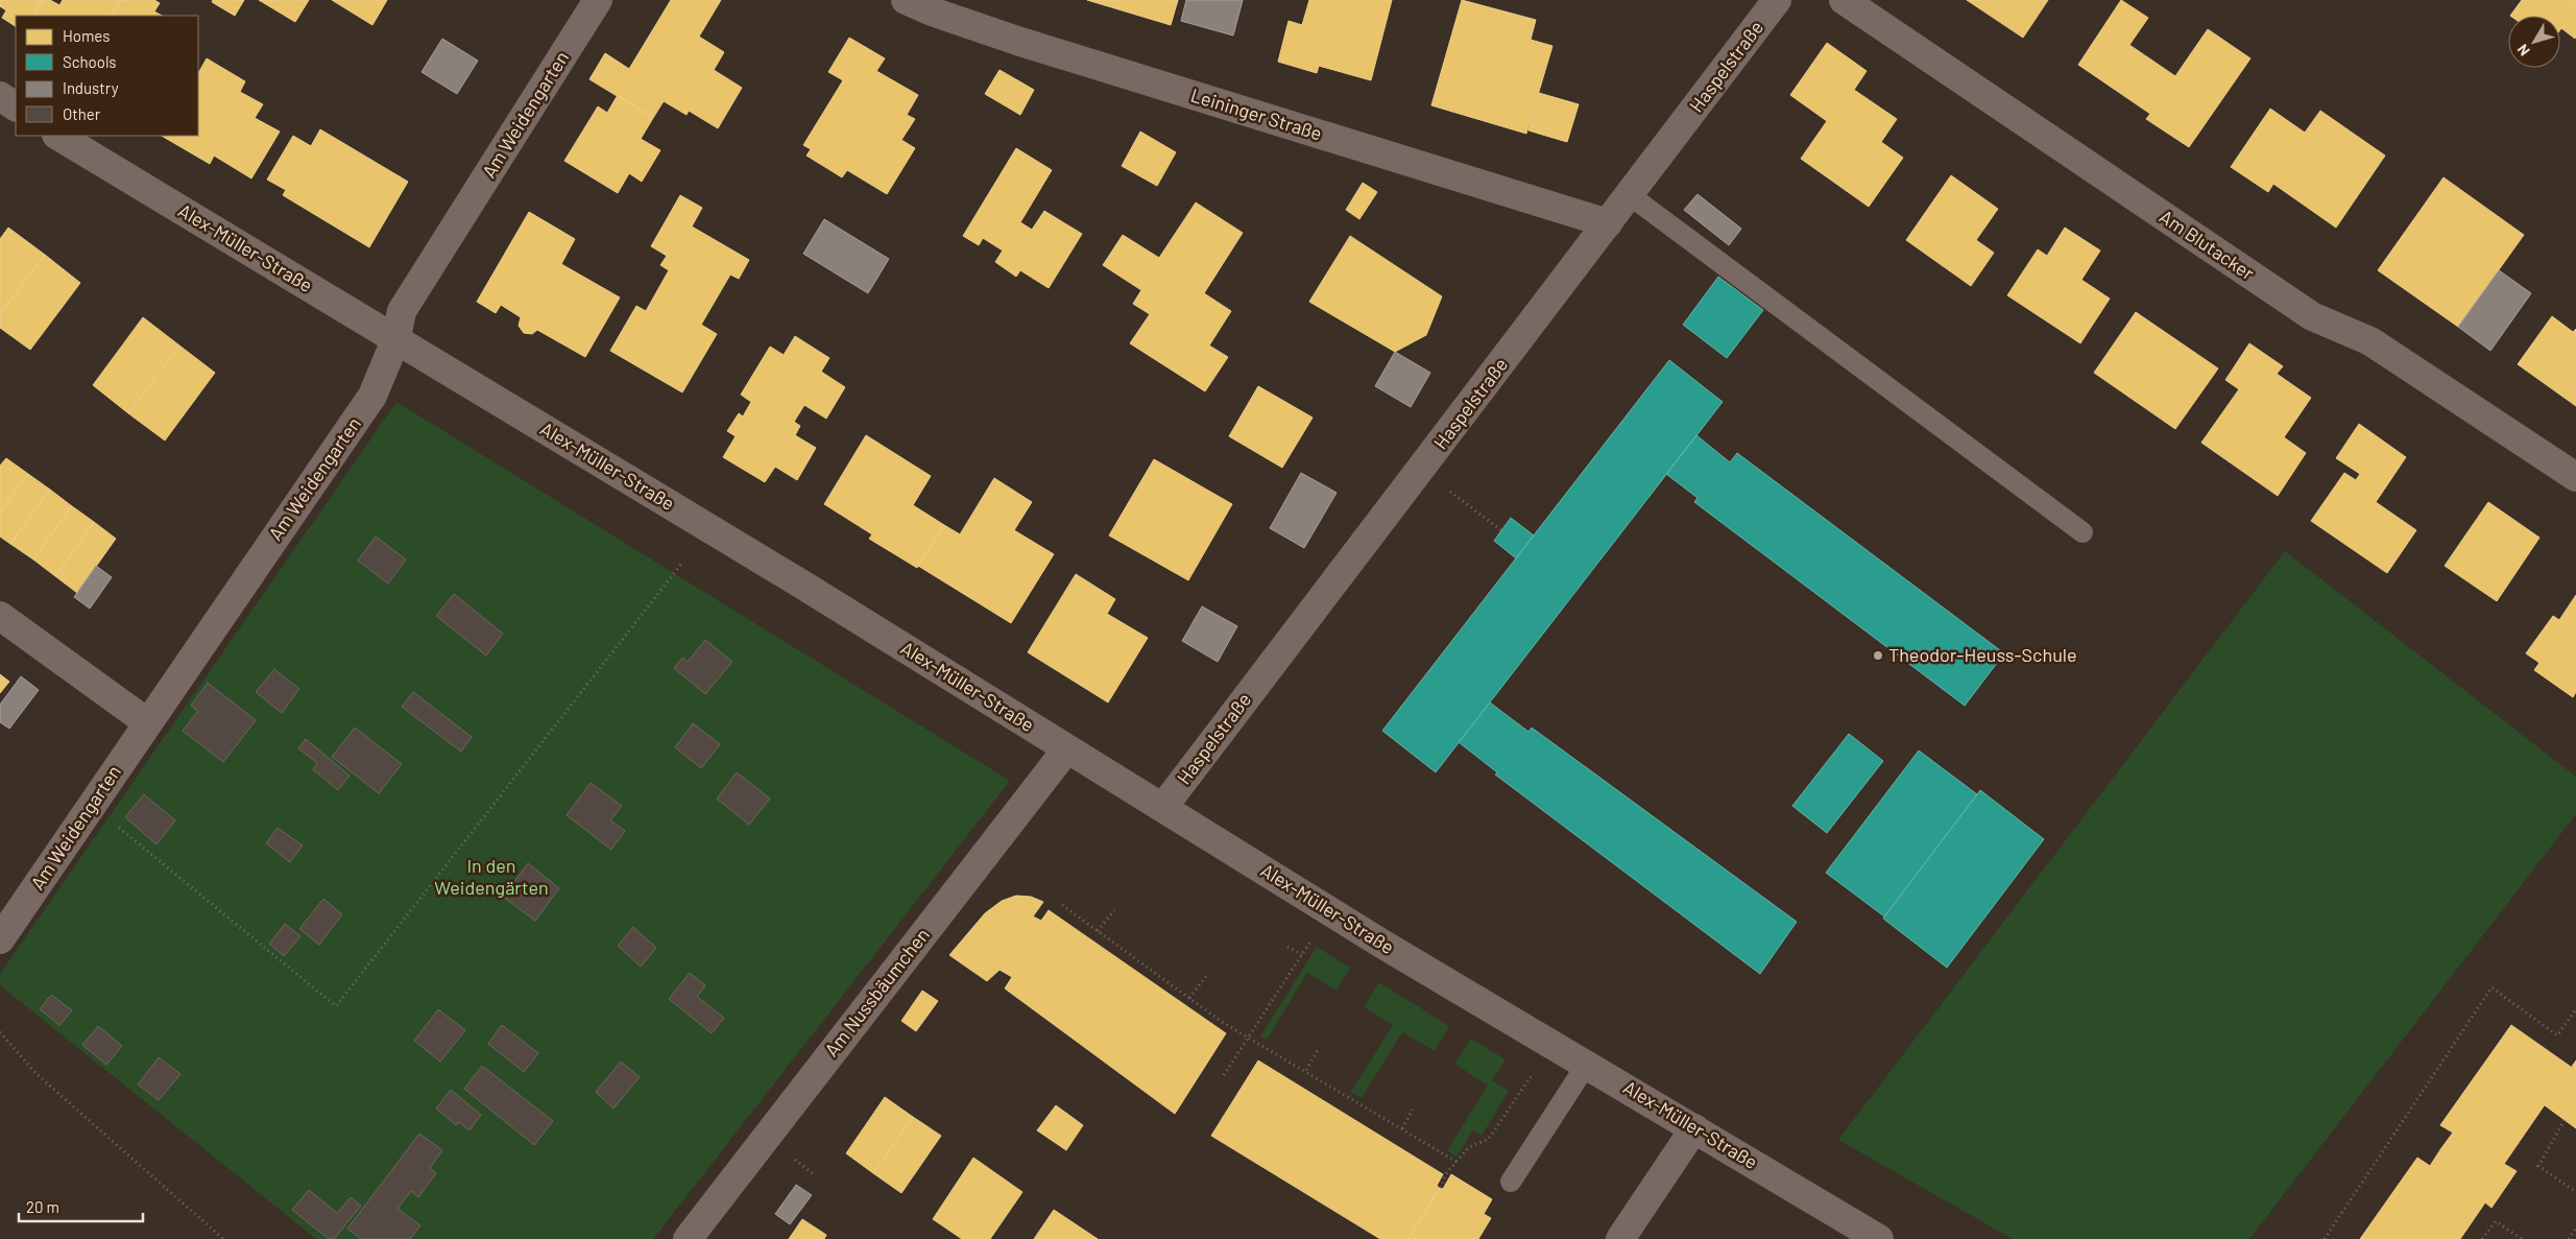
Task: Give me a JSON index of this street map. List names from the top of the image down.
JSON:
{
  "streets": {
    "street": [
      "Haspelstraße",
      "Am Weidengarten",
      "Leininger Straße",
      "Am Blutacker",
      "Alex-Müller-Straße",
      "Am Nussbäumchen"
    ]
  },
  "crossings": [
    ["Haspelstraße", "Leininger Straße"],
    ["Haspelstraße", "Alex-Müller-Straße"],
    ["Am Weidengarten", "Alex-Müller-Straße"],
    ["Alex-Müller-Straße", "Am Nussbäumchen"]
  ],
  "parks": ["In den Weidengärten"],
  "places": ["Theodor-Heuss-Schule"],
  "legend": [
    "Homes",
    "Schools",
    "Industry",
    "Other"
  ],
  "scale_bar": "20 m",
  "north": "bottom left"
}
